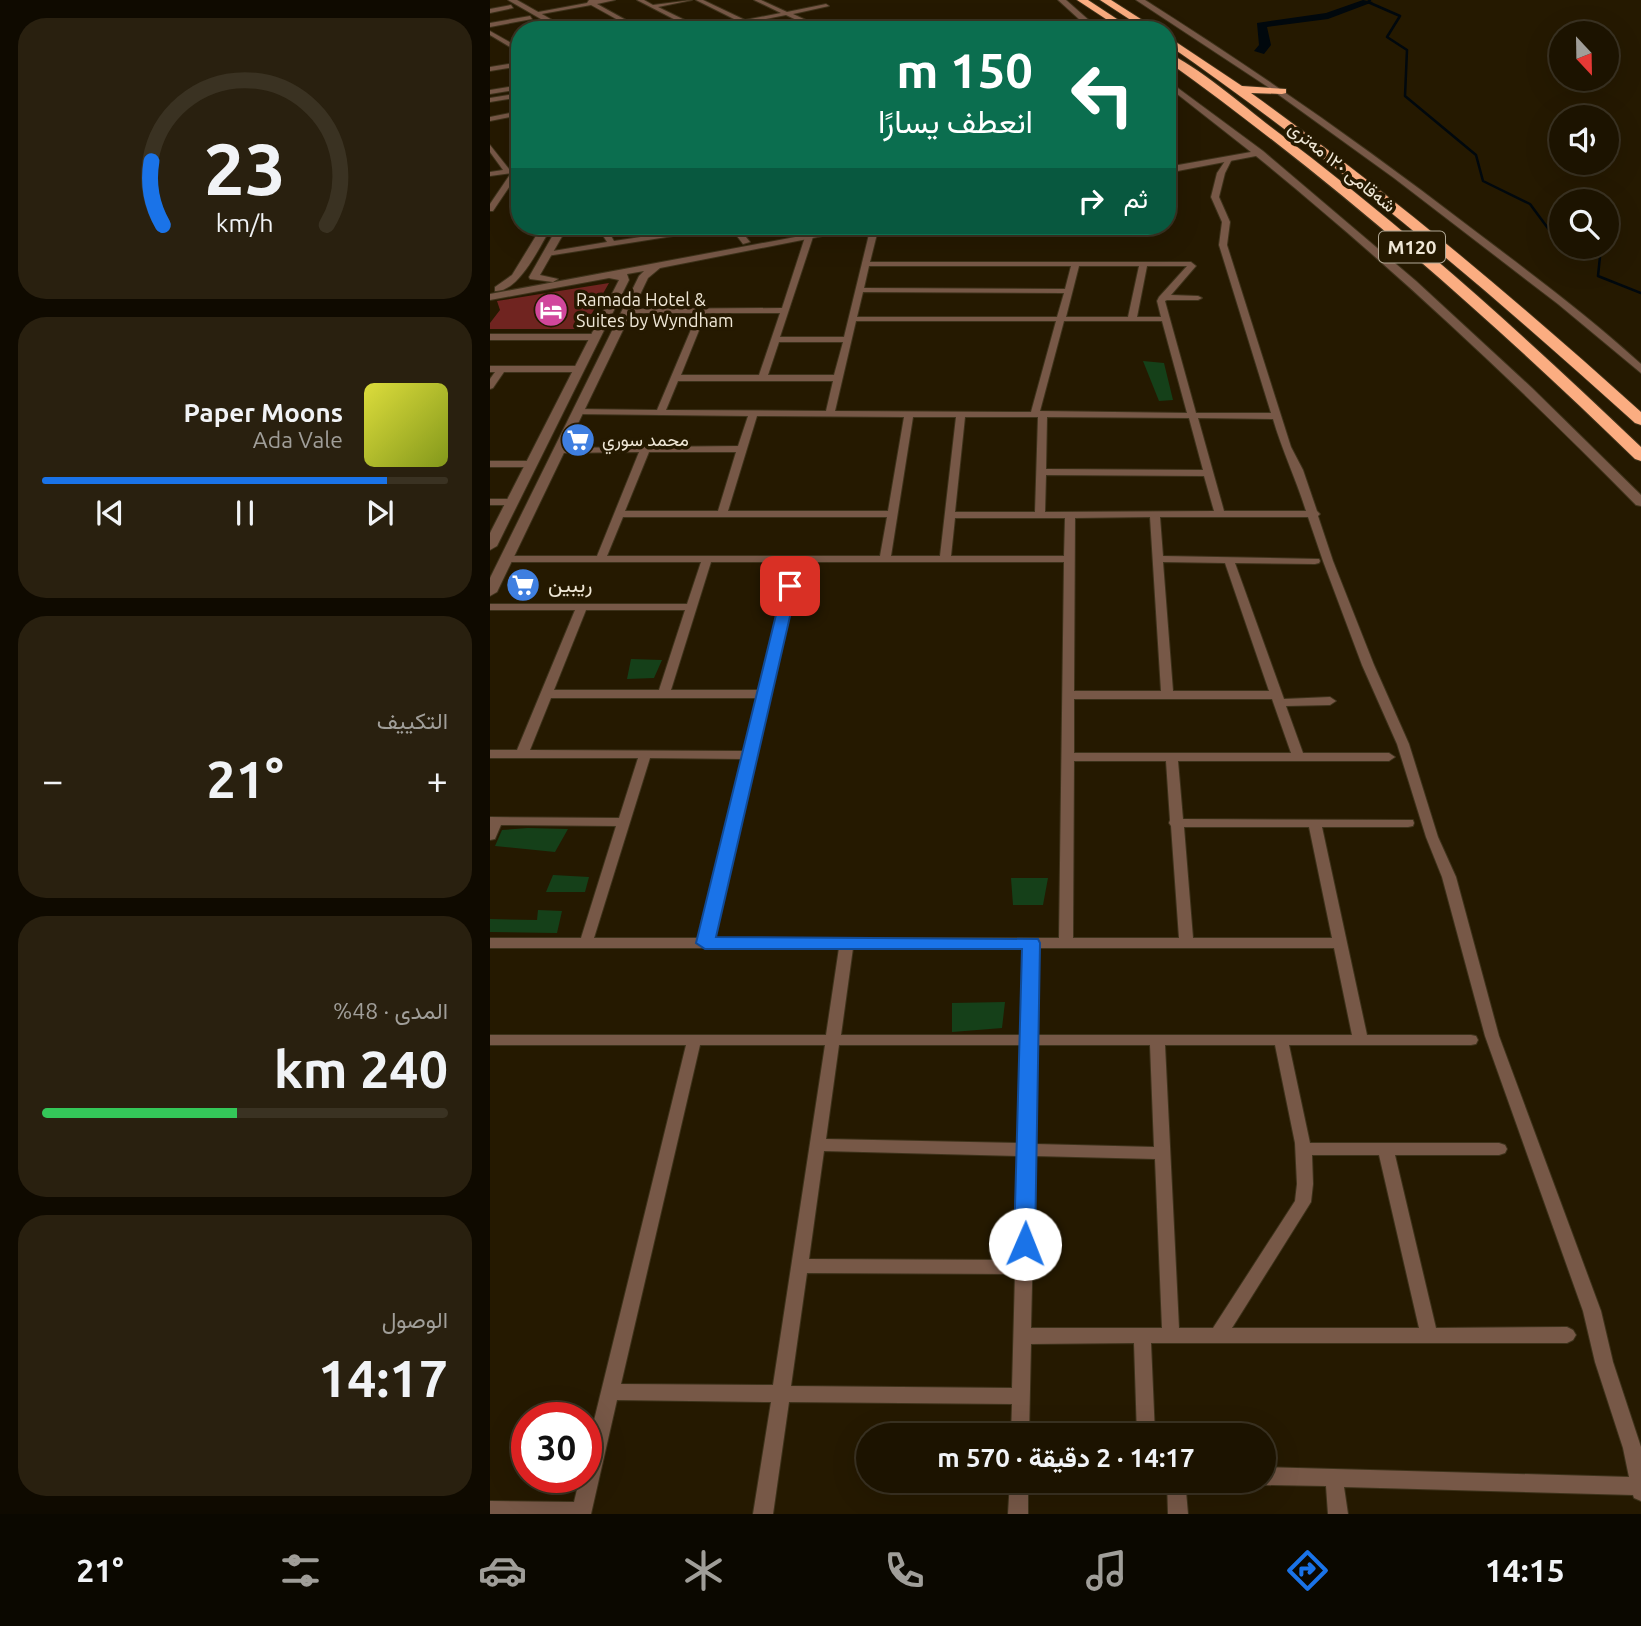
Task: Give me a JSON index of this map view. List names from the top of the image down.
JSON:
{
  "streets": {
    "highway": ["شەقامی ١٢٠ مەتری", "M120"]
  },
  "places": {
    "hotel": ["Ramada Hotel & Suites by Wyndham"],
    "supermarket": ["محمد سوري", "ريبين"]
  },
  "north": "bottom",
  "page": {
    "turn": ["150 m", "انعطف يسارًا"],
    "then": "ثم",
    "song": ["Paper Moons", "Ada Vale"],
    "tile": [
      "التكييف",
      ["المدى · 48%", "240 km"],
      ["الوصول", "14:17"]
    ],
    "heat": ["−", "21°", "+"],
    "limit": "30",
    "trip": "14:17 · 2 دقيقة · 570 m",
    "tabs": ["14:15", "21°"],
    "gauge": ["23", "km/h"]
  }
}
